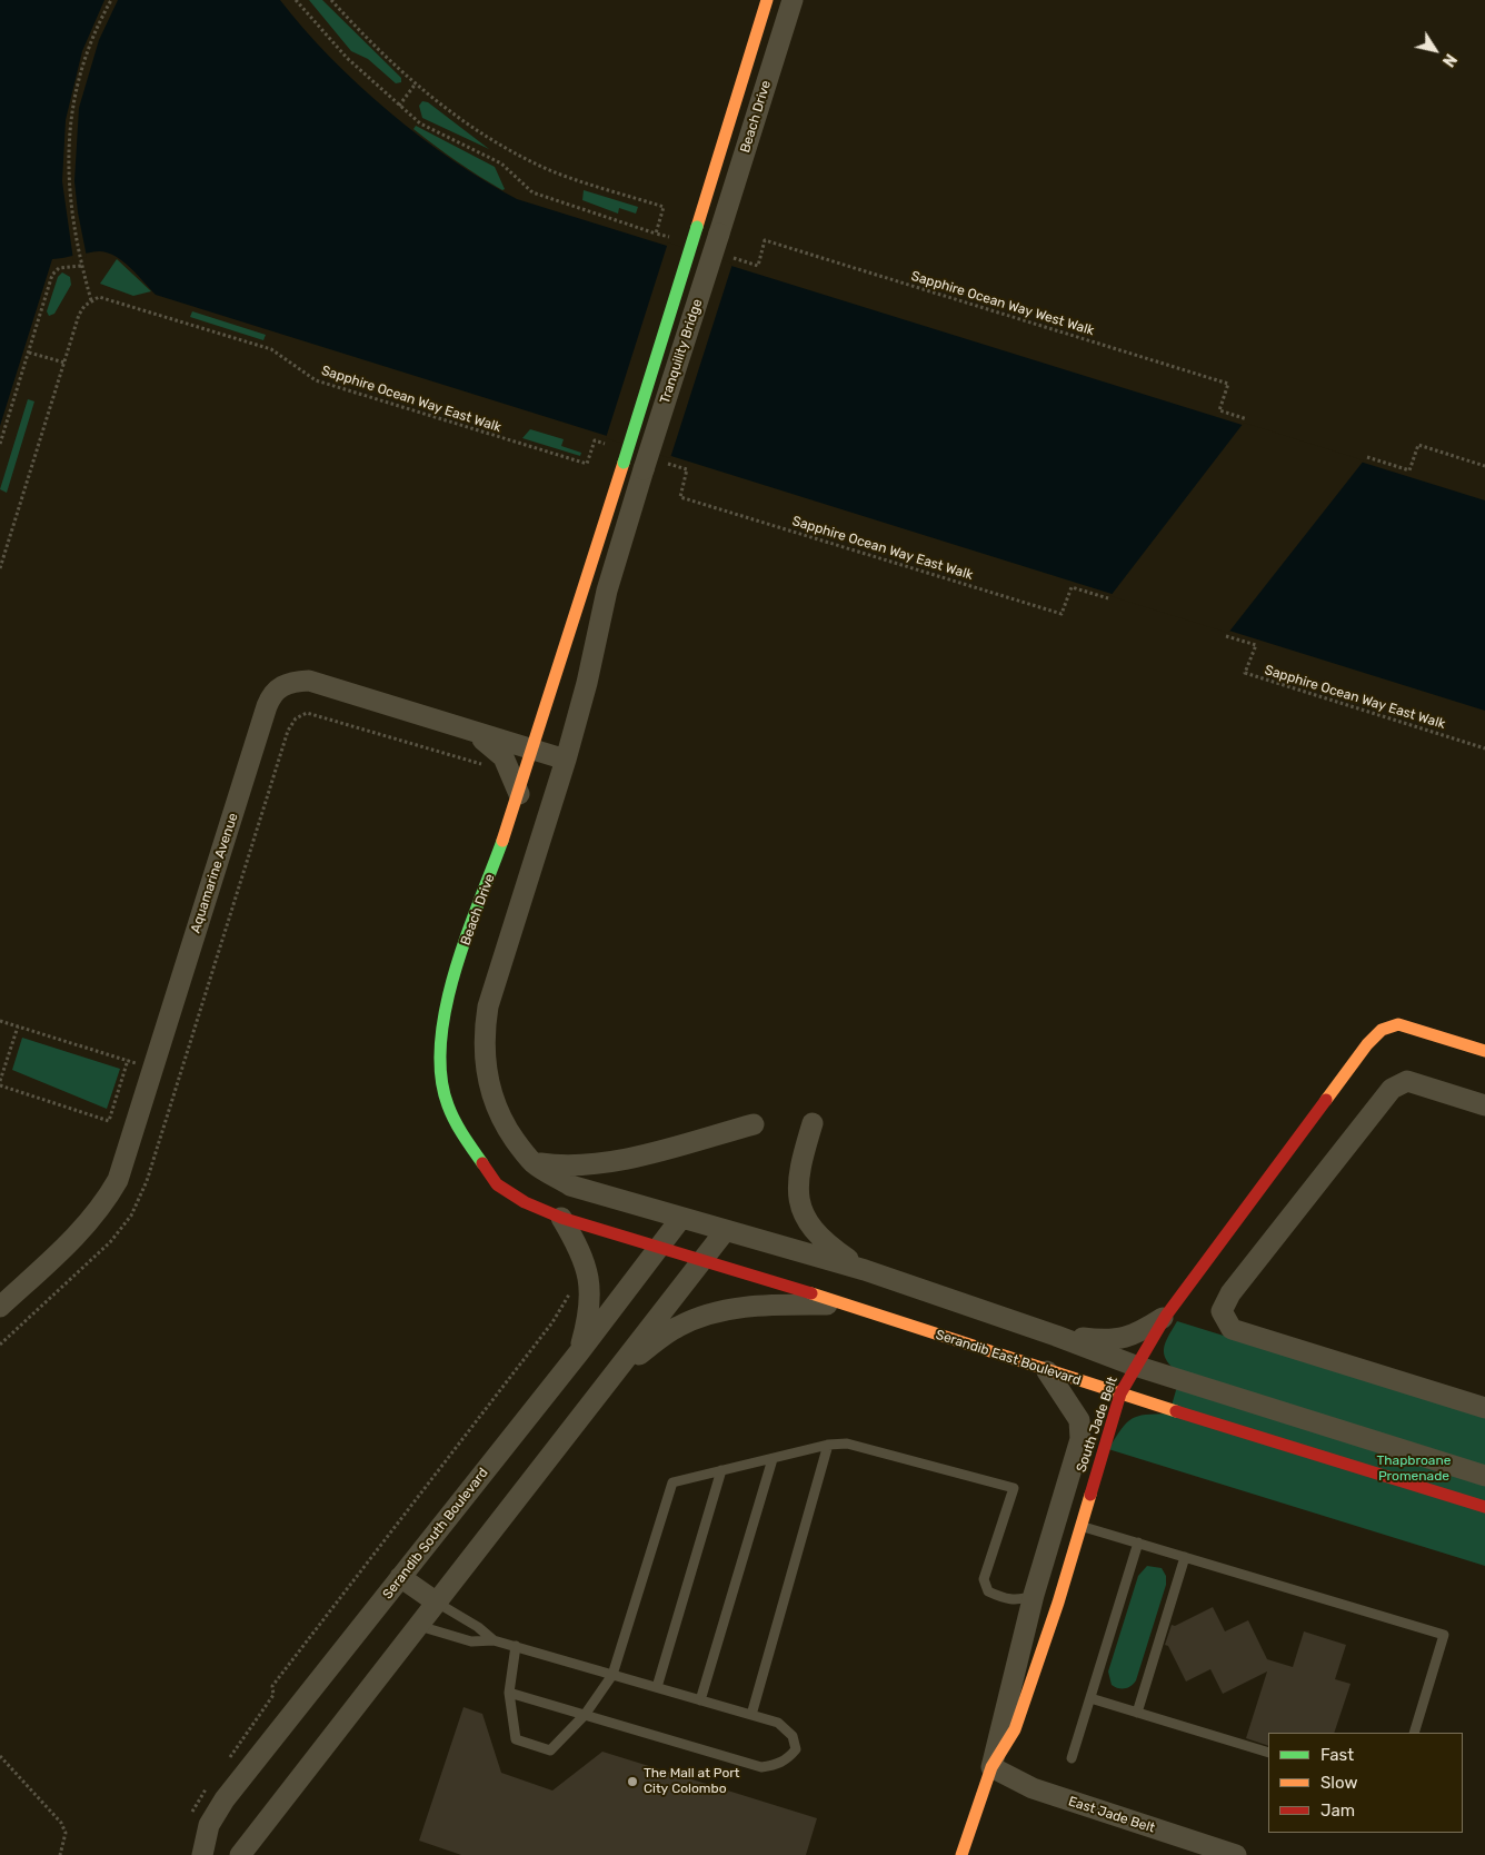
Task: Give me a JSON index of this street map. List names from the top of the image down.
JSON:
{
  "streets": {
    "street": [
      "Beach Drive",
      "Tranquility Bridge",
      "Aquamarine Avenue",
      "Serandib East Boulevard",
      "South Jade Belt",
      "Serandib South Boulevard",
      "East Jade Belt"
    ],
    "path": ["Sapphire Ocean Way West Walk", "Sapphire Ocean Way East Walk"]
  },
  "crossings": [
    ["Beach Drive", "Tranquility Bridge"],
    ["Beach Drive", "Aquamarine Avenue"],
    ["Beach Drive", "Serandib East Boulevard"],
    ["Beach Drive", "Serandib South Boulevard"],
    ["Tranquility Bridge", "Aquamarine Avenue"],
    ["Serandib East Boulevard", "South Jade Belt"],
    ["Serandib East Boulevard", "Serandib South Boulevard"]
  ],
  "parks": ["Thapbroane Promenade"],
  "places": ["The Mall at Port City Colombo"],
  "legend": ["Fast", "Slow", "Jam"],
  "north": "bottom right"
}
